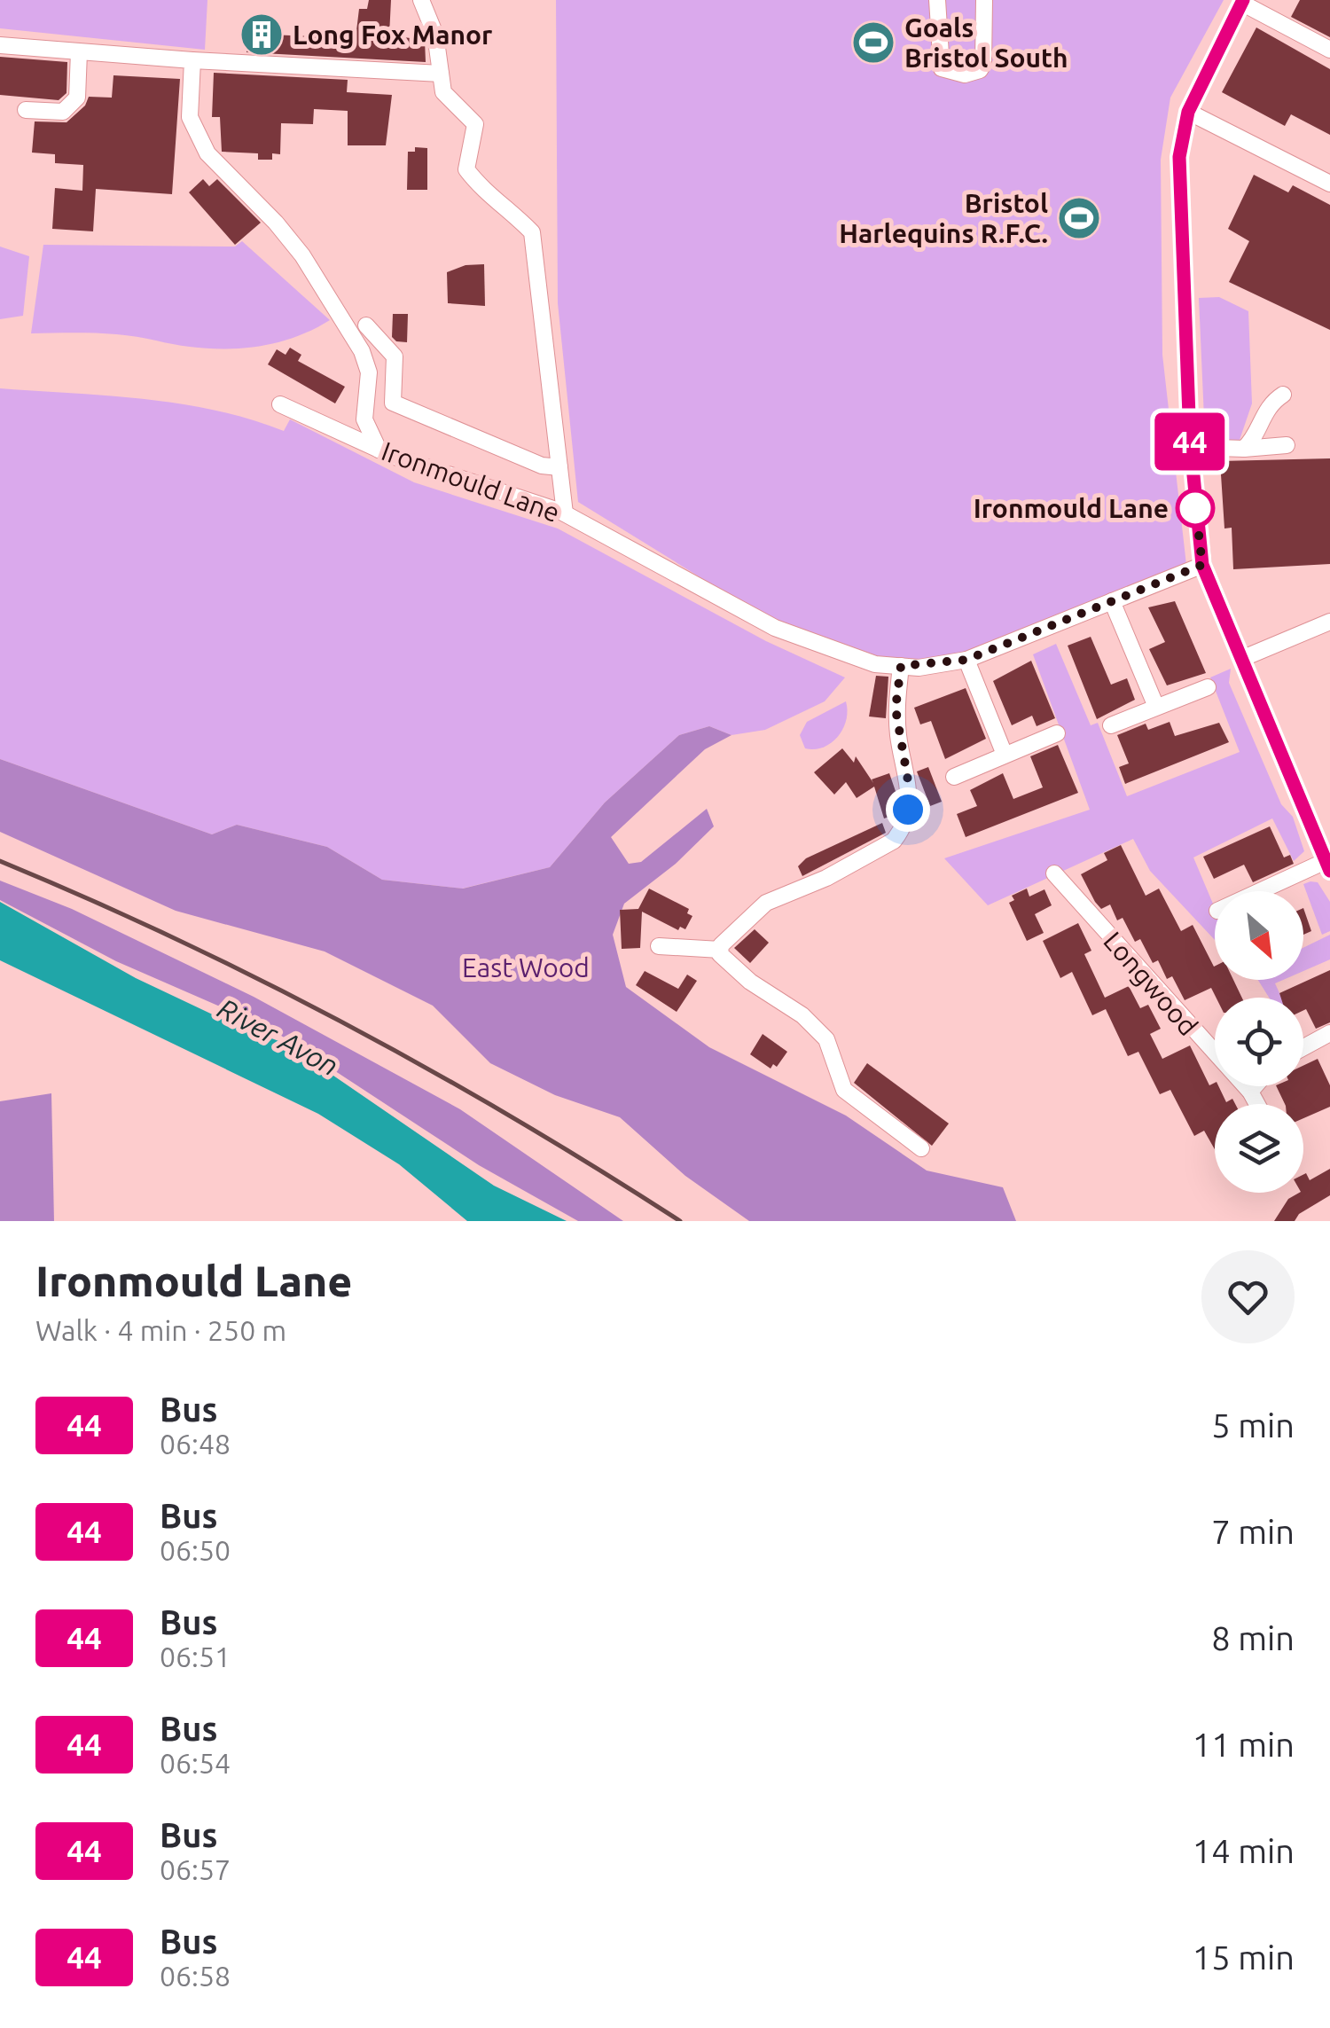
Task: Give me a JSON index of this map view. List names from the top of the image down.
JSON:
{
  "streets": {
    "street": ["Ironmould Lane", "Longwood"]
  },
  "water": ["River Avon"],
  "parks": ["East Wood"],
  "places": {
    "building": ["Long Fox Manor"],
    "sports": ["Goals Bristol South", "Bristol Harlequins R.F.C."],
    "other": ["Ironmould Lane"]
  },
  "lines": ["bus line 44"],
  "north": "bottom right",
  "page": {
    "on_map": "44",
    "heading": ["Ironmould Lane", "Walk · 4 min · 250 m"],
    "list": [
      {
        "mark": "44",
        "name": "Bus",
        "note": "06:48",
        "value": "5 min"
      },
      {
        "mark": "44",
        "name": "Bus",
        "note": "06:50",
        "value": "7 min"
      },
      {
        "mark": "44",
        "name": "Bus",
        "note": "06:51",
        "value": "8 min"
      },
      {
        "mark": "44",
        "name": "Bus",
        "note": "06:54",
        "value": "11 min"
      },
      {
        "mark": "44",
        "name": "Bus",
        "note": "06:57",
        "value": "14 min"
      },
      {
        "mark": "44",
        "name": "Bus",
        "note": "06:58",
        "value": "15 min"
      }
    ]
  }
}
